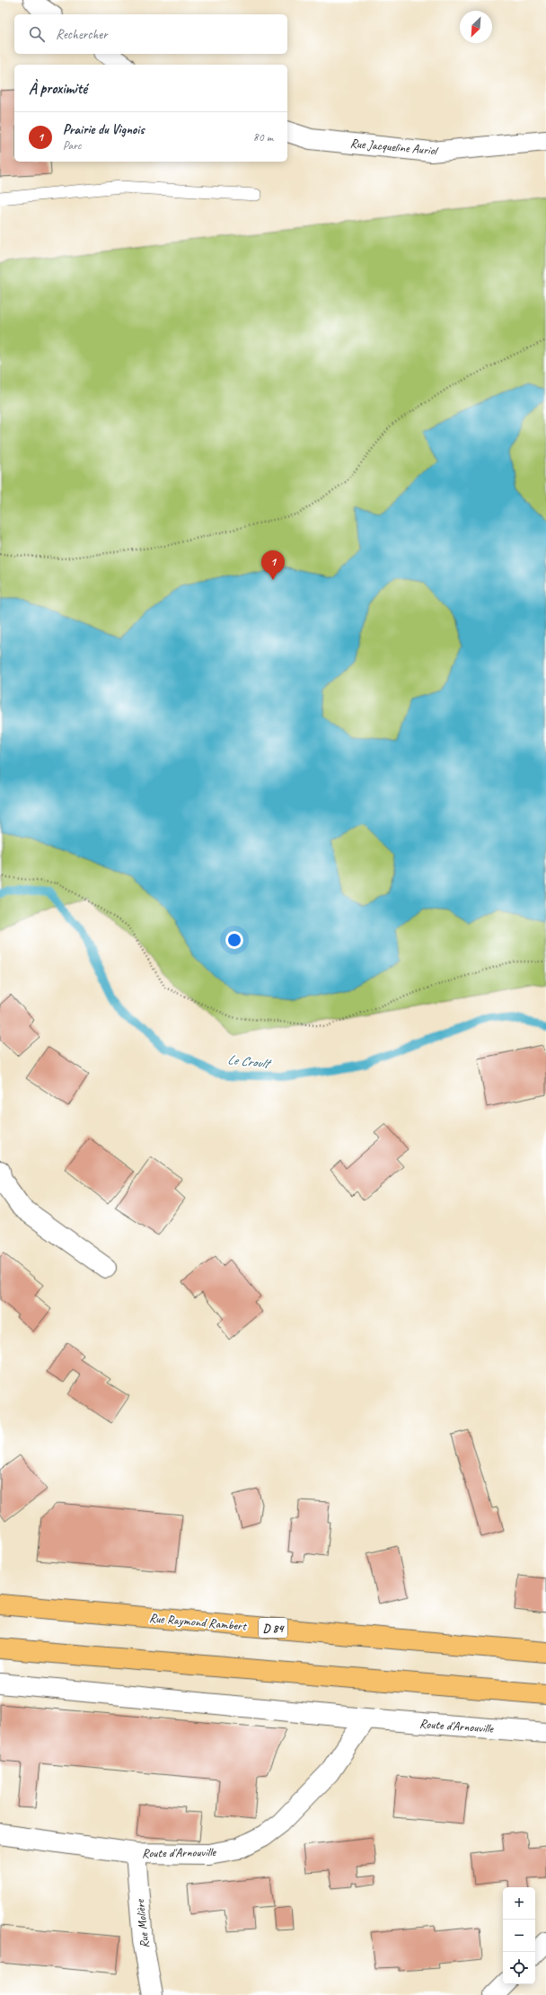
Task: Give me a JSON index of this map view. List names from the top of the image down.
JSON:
{
  "streets": {
    "main road": ["Rue Raymond Rambert", "D 84"],
    "street": ["Rue Jacqueline Auriol", "Route d'Arnouville", "Rue Molière"]
  },
  "crossings": [
    ["Route d'Arnouville", "Rue Molière"]
  ],
  "water": ["Le Croult"],
  "north": "bottom left",
  "page": {
    "search": "Rechercher",
    "heading": "À proximité",
    "list": [
      {
        "mark": "1",
        "name": "Prairie du Vignois",
        "note": "Parc",
        "value": "80 m"
      }
    ],
    "pins": "1",
    "map_buttons": ["+", "−"]
  }
}
